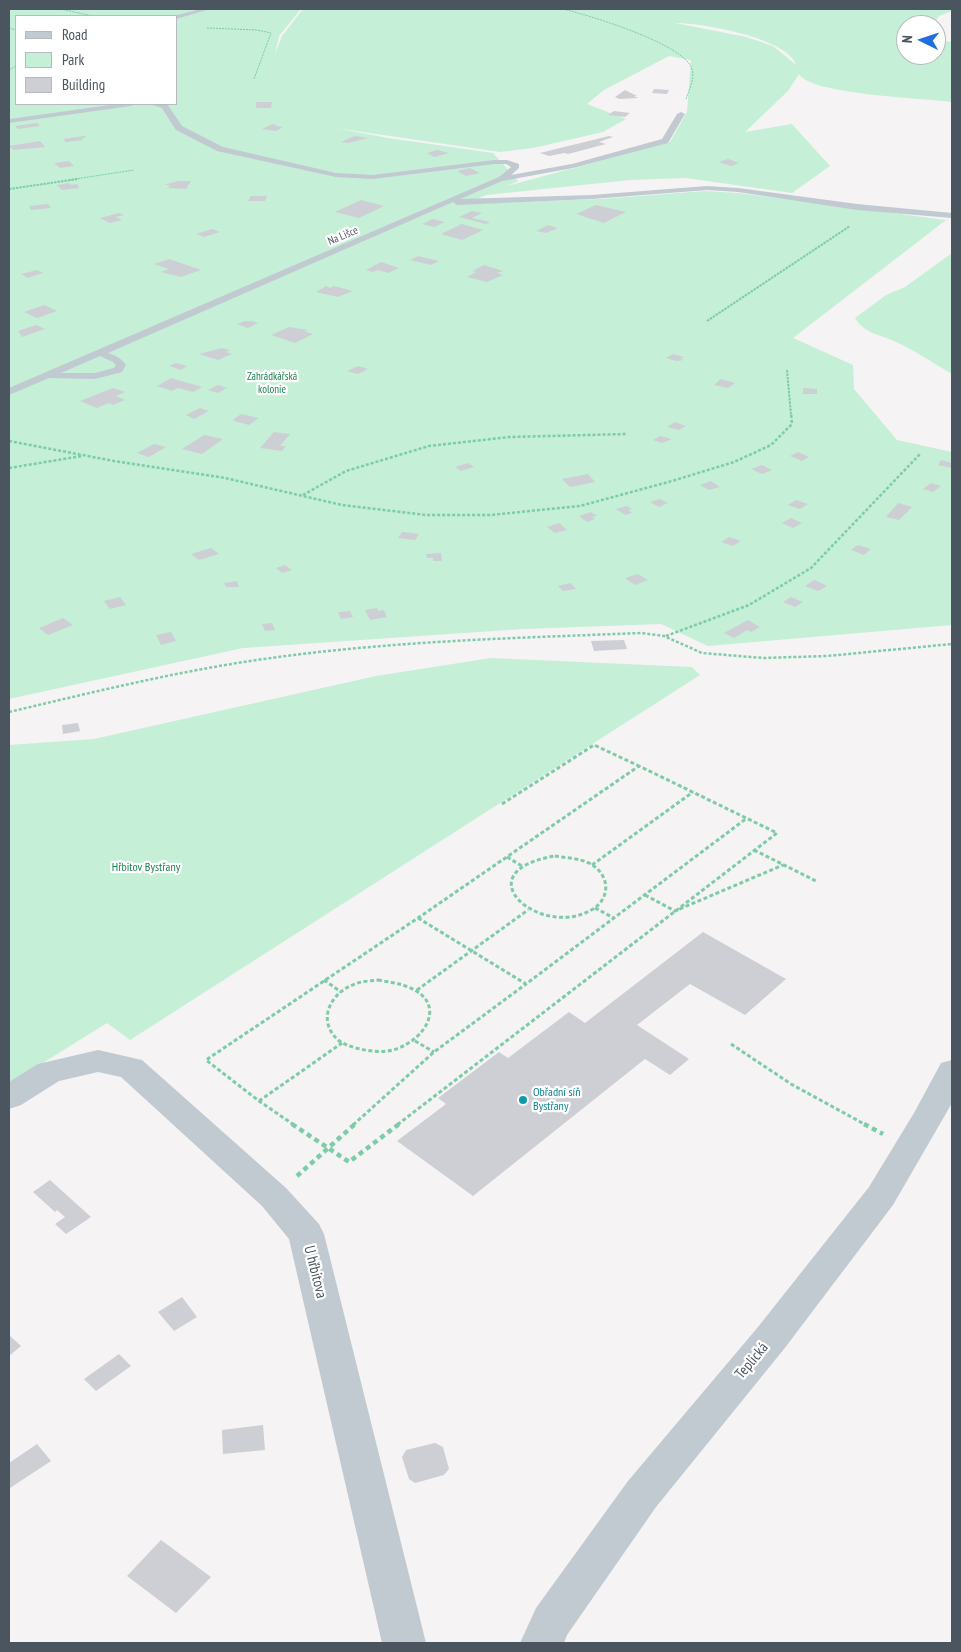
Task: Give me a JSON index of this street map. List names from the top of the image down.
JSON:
{
  "streets": {
    "street": ["U hřbitova", "Teplická"],
    "lane": ["Na Lišce"]
  },
  "parks": ["Zahrádkářská kolonie", "Hřbitov Bystřany"],
  "places": ["Obřadní síň Bystřany"],
  "legend": ["Road", "Park", "Building"],
  "north": "left"
}
